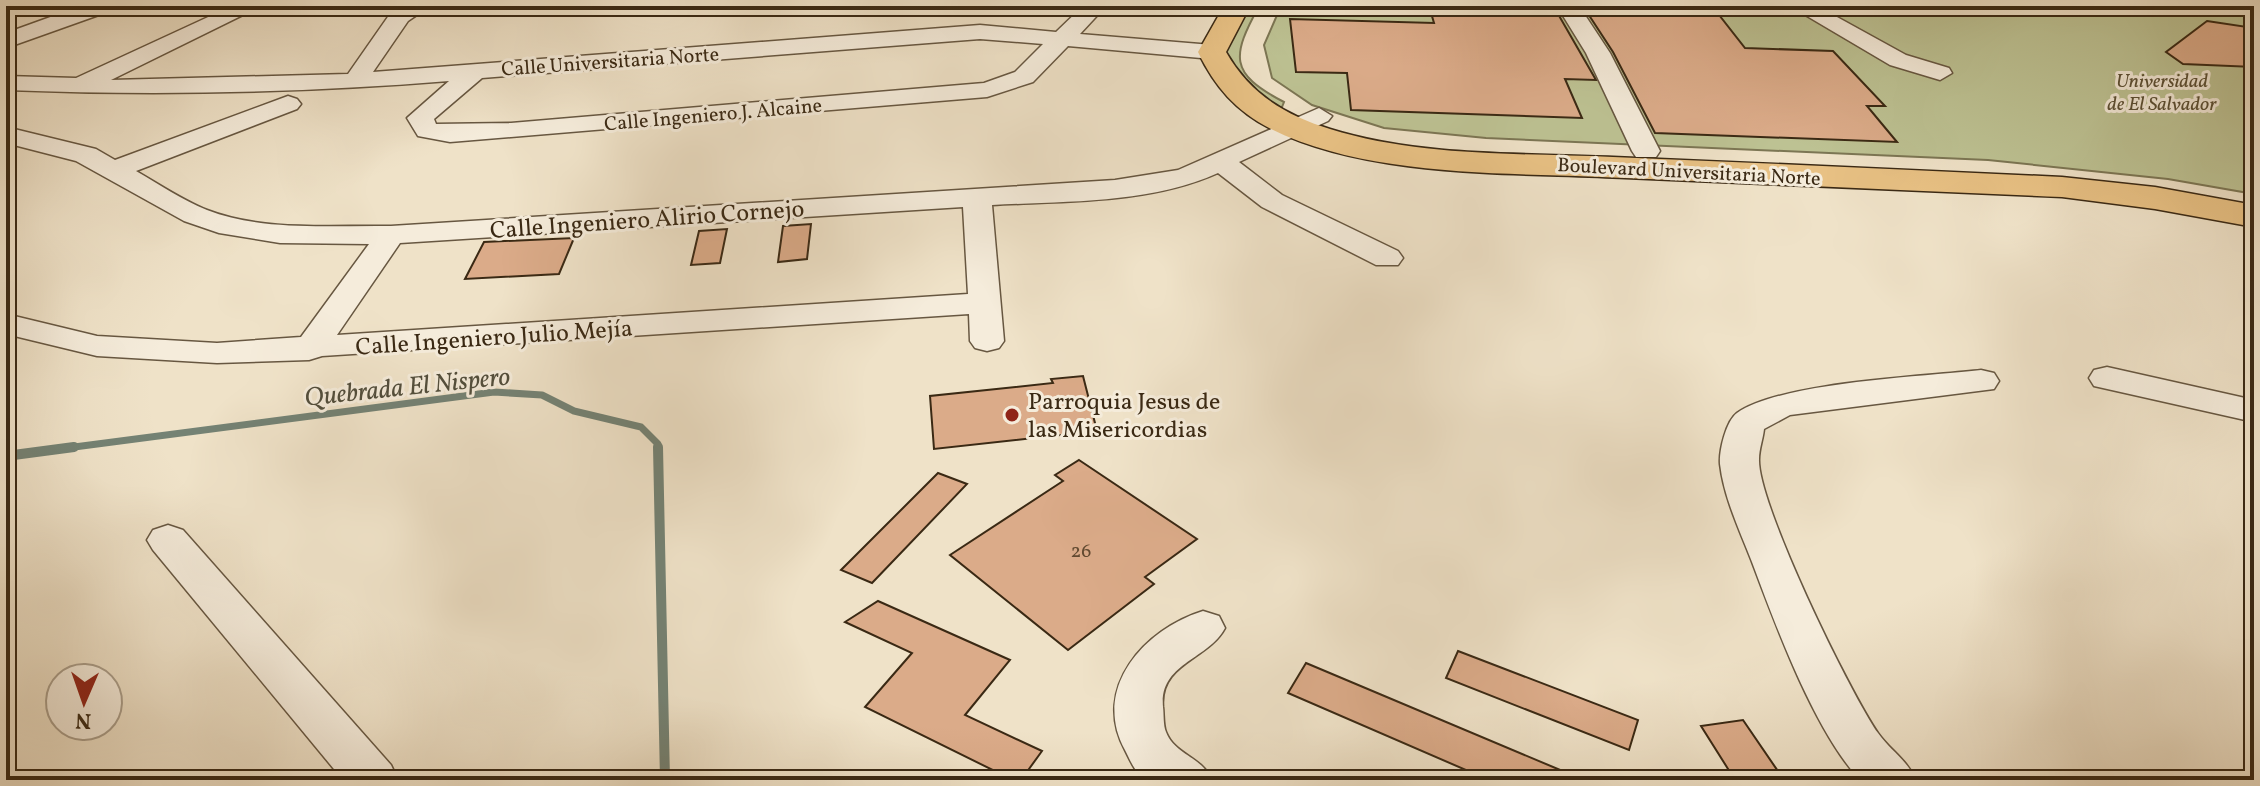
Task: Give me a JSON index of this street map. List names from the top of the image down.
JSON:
{
  "streets": {
    "main road": ["Boulevard Universitaria Norte"],
    "street": [
      "Calle Universitaria Norte",
      "Calle Ingeniero J. Alcaine",
      "Calle Ingeniero Alirio Cornejo",
      "Calle Ingeniero Julio Mejía"
    ]
  },
  "crossings": [
    ["Calle Universitaria Norte", "Calle Ingeniero J. Alcaine"],
    ["Calle Universitaria Norte", "Boulevard Universitaria Norte"],
    ["Boulevard Universitaria Norte", "Calle Ingeniero Alirio Cornejo"]
  ],
  "water": ["Quebrada El Nispero"],
  "parks": ["Universidad de El Salvador"],
  "places": ["Parroquia Jesus de las Misericordias"],
  "house_numbers": ["26"],
  "north": "bottom"
}
